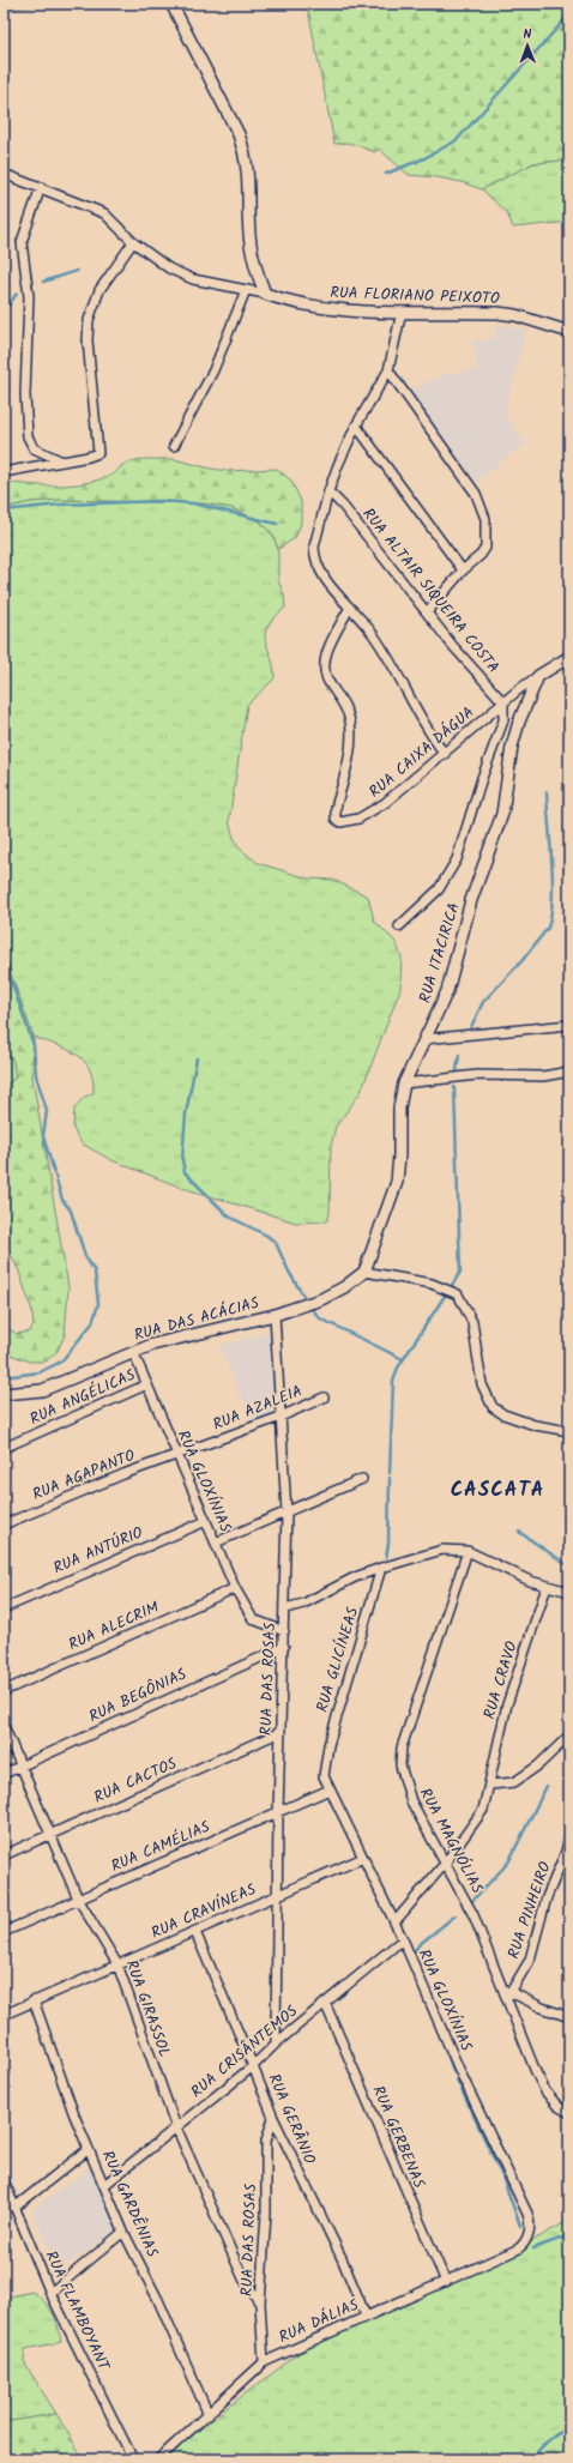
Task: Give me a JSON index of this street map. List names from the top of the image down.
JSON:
{
  "streets": {
    "street": [
      "RUA FLORIANO PEIXOTO",
      "RUA ALTAIR SIQUEIRA COSTA",
      "RUA CAIXA DÁGUA",
      "RUA ITACIRICA",
      "RUA DAS ACÁCIAS",
      "RUA ANGÉLICAS",
      "RUA AZALEIA",
      "RUA AGAPANTO",
      "RUA GLOXÍNIAS",
      "RUA ANTÚRIO",
      "RUA ALECRIM",
      "RUA GLICÍNEAS",
      "RUA DAS ROSAS",
      "RUA CRAVO",
      "RUA BEGÔNIAS",
      "RUA CACTOS",
      "RUA MAGNÓLIAS",
      "RUA CAMÉLIAS",
      "RUA PINHEIRO",
      "RUA CRAVÍNEAS",
      "RUA GIRASSOL",
      "RUA CRISÂNTEMOS",
      "RUA GERÂNIO",
      "RUA GERBENAS",
      "RUA GARDÊNIAS",
      "RUA FLAMBOYANT",
      "RUA DÁLIAS"
    ]
  },
  "crossings": [
    ["RUA ALTAIR SIQUEIRA COSTA", "RUA CAIXA DÁGUA"],
    ["RUA CAIXA DÁGUA", "RUA ITACIRICA"],
    ["RUA ITACIRICA", "RUA DAS ACÁCIAS"],
    ["RUA DAS ACÁCIAS", "RUA GLOXÍNIAS"],
    ["RUA DAS ACÁCIAS", "RUA DAS ROSAS"],
    ["RUA ANGÉLICAS", "RUA GLOXÍNIAS"],
    ["RUA AZALEIA", "RUA AGAPANTO"],
    ["RUA AZALEIA", "RUA GLOXÍNIAS"],
    ["RUA AZALEIA", "RUA DAS ROSAS"],
    ["RUA AGAPANTO", "RUA GLOXÍNIAS"],
    ["RUA GLOXÍNIAS", "RUA ANTÚRIO"],
    ["RUA GLOXÍNIAS", "RUA ALECRIM"],
    ["RUA GLOXÍNIAS", "RUA GLICÍNEAS"],
    ["RUA GLOXÍNIAS", "RUA DAS ROSAS"],
    ["RUA GLOXÍNIAS", "RUA CRAVO"],
    ["RUA GLOXÍNIAS", "RUA CAMÉLIAS"],
    ["RUA GLOXÍNIAS", "RUA CRAVÍNEAS"],
    ["RUA GLOXÍNIAS", "RUA CRISÂNTEMOS"],
    ["RUA GLOXÍNIAS", "RUA DÁLIAS"],
    ["RUA DAS ROSAS", "RUA BEGÔNIAS"],
    ["RUA DAS ROSAS", "RUA CACTOS"],
    ["RUA DAS ROSAS", "RUA CAMÉLIAS"],
    ["RUA DAS ROSAS", "RUA CRAVÍNEAS"],
    ["RUA DAS ROSAS", "RUA GIRASSOL"],
    ["RUA DAS ROSAS", "RUA CRISÂNTEMOS"],
    ["RUA DAS ROSAS", "RUA GERÂNIO"],
    ["RUA DAS ROSAS", "RUA DÁLIAS"],
    ["RUA CRAVO", "RUA MAGNÓLIAS"],
    ["RUA BEGÔNIAS", "RUA GIRASSOL"],
    ["RUA CACTOS", "RUA GIRASSOL"],
    ["RUA MAGNÓLIAS", "RUA PINHEIRO"],
    ["RUA CAMÉLIAS", "RUA GIRASSOL"],
    ["RUA CRAVÍNEAS", "RUA GIRASSOL"],
    ["RUA CRAVÍNEAS", "RUA GERÂNIO"],
    ["RUA CRAVÍNEAS", "RUA GARDÊNIAS"],
    ["RUA GIRASSOL", "RUA CRISÂNTEMOS"],
    ["RUA CRISÂNTEMOS", "RUA GERÂNIO"],
    ["RUA CRISÂNTEMOS", "RUA GERBENAS"],
    ["RUA CRISÂNTEMOS", "RUA GARDÊNIAS"],
    ["RUA GERÂNIO", "RUA DÁLIAS"],
    ["RUA GERBENAS", "RUA DÁLIAS"],
    ["RUA GARDÊNIAS", "RUA DÁLIAS"]
  ],
  "districts": ["CASCATA"],
  "north": "top"
}
